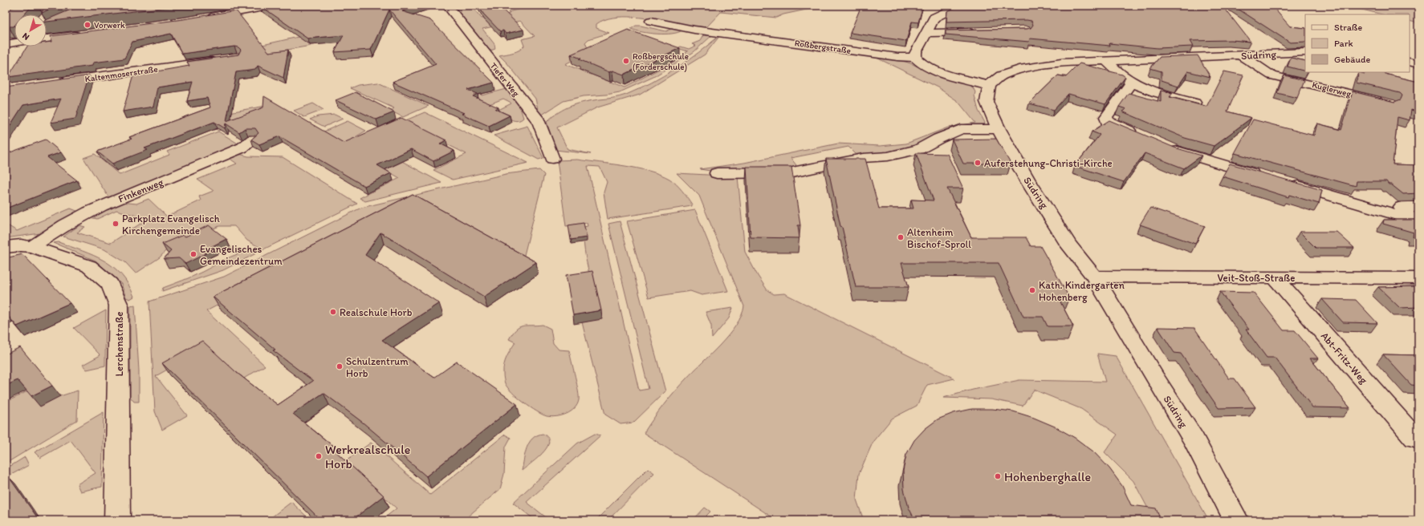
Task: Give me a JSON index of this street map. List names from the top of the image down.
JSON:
{
  "streets": {
    "street": [
      "Roßbergstraße",
      "Südring",
      "Kaltenmoserstraße",
      "Tiefer Weg",
      "Kuglerweg",
      "Finkenweg",
      "Veit-Stoß-Straße",
      "Lerchenstraße",
      "Abt-Fritz-Weg"
    ]
  },
  "crossings": [
    ["Südring", "Kuglerweg"],
    ["Südring", "Veit-Stoß-Straße"],
    ["Finkenweg", "Lerchenstraße"],
    ["Veit-Stoß-Straße", "Abt-Fritz-Weg"]
  ],
  "places": [
    "Vorwerk",
    "Roßbergschule (Förderschule)",
    "Auferstehung-Christi-Kirche",
    "Parkplatz Evangelisch Kirchengemeinde",
    "Altenheim Bischof-Sproll",
    "Evangelisches Gemeindezentrum",
    "Kath. Kindergarten Hohenberg",
    "Realschule Horb",
    "Schulzentrum Horb",
    "Werkrealschule Horb",
    "Hohenberghalle"
  ],
  "legend": ["Straße", "Park", "Gebäude"],
  "north": "bottom left"
}
